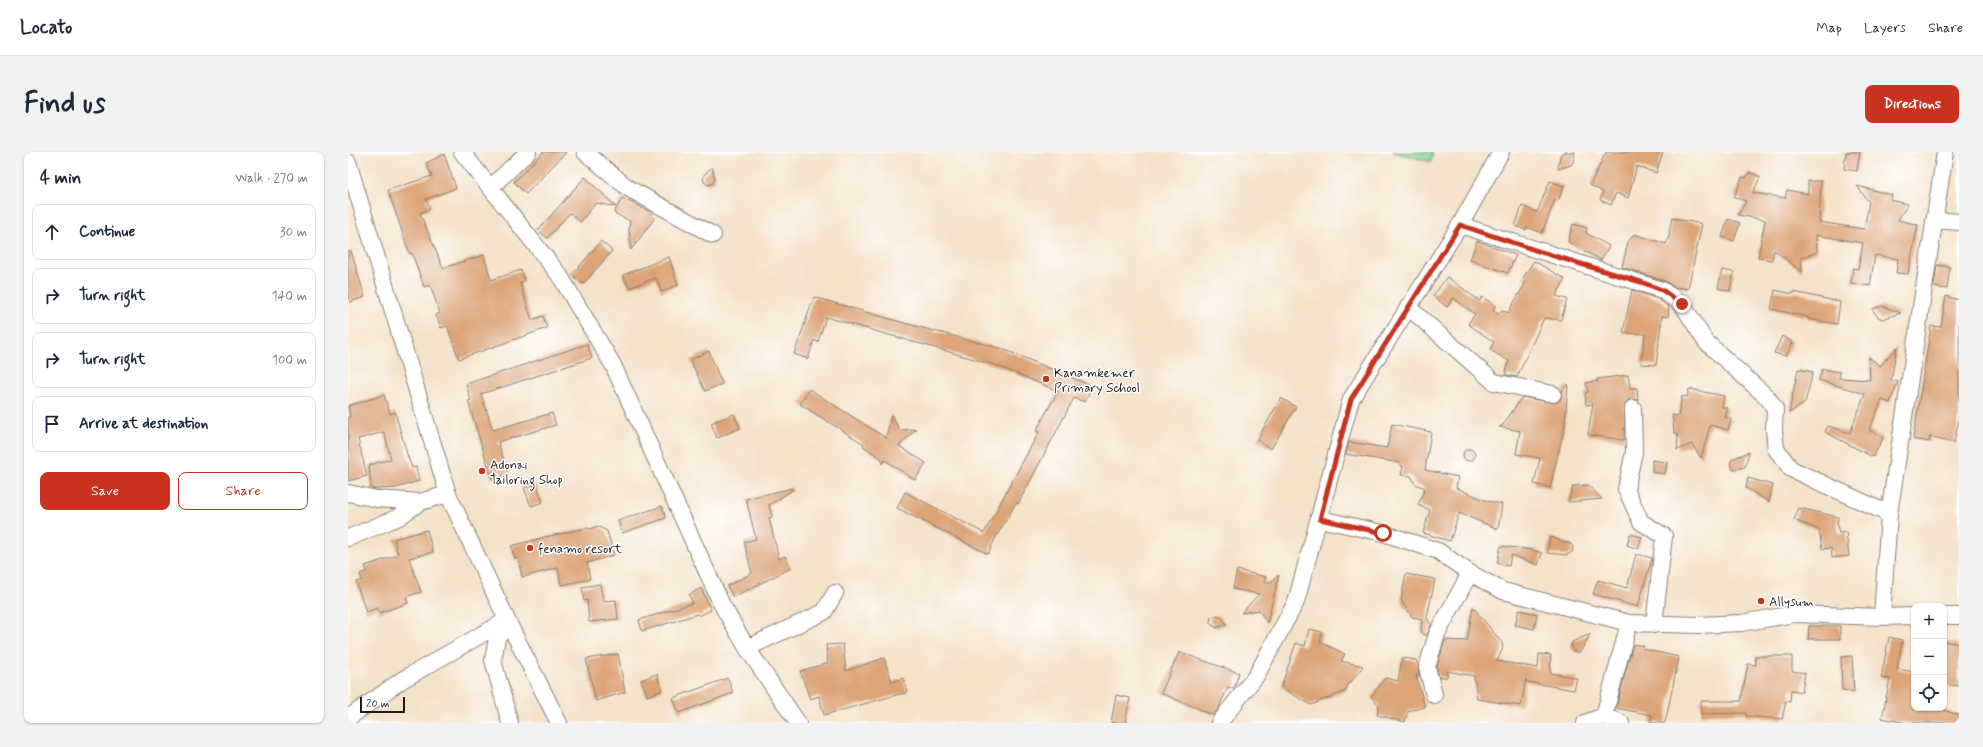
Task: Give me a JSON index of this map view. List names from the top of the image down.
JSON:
{
  "places": [
    "Kanamkemer Primary School",
    "Adonai Tailoring Shop",
    "fenamo resort",
    "Allysum"
  ],
  "scale_bar": "20 m",
  "page": {
    "header": "Locato",
    "nav": ["Map", "Layers", "Share"],
    "buttons": [
      "Directions",
      ["Save", "Share"]
    ],
    "title": "Find us",
    "heading": ["4 min", "Walk · 270 m"],
    "list": [
      ["Continue", "30 m"],
      ["Turn right", "140 m"],
      ["Turn right", "100 m"],
      "Arrive at destination"
    ],
    "map_buttons": ["+", "−"],
    "scale": "20 m"
  }
}
